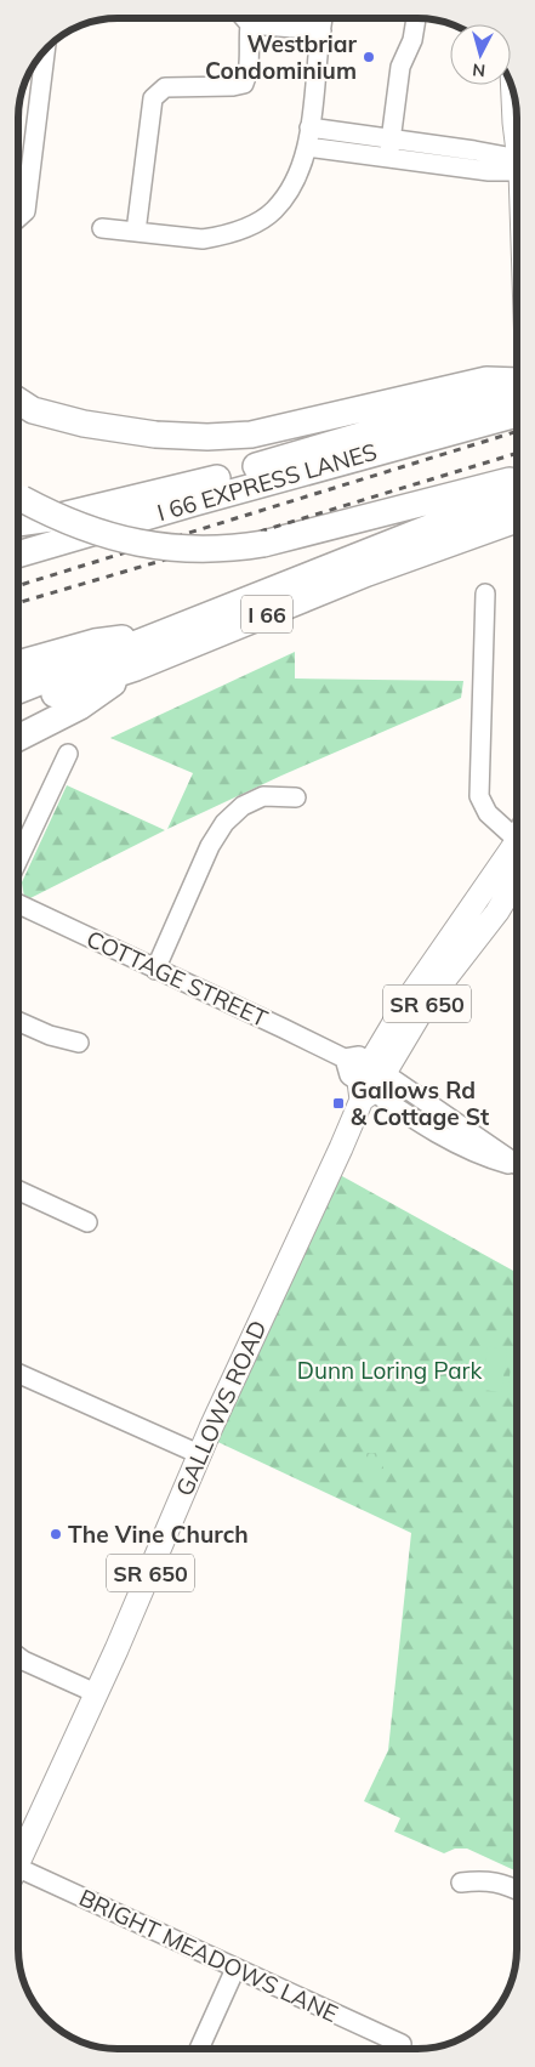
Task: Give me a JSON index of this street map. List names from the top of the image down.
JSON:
{
  "streets": {
    "highway": ["I 66 EXPRESS LANES", "I 66"],
    "main road": ["SR 650", "GALLOWS ROAD"],
    "street": ["COTTAGE STREET", "BRIGHT MEADOWS LANE"]
  },
  "crossings": [
    ["COTTAGE STREET", "GALLOWS ROAD"]
  ],
  "parks": ["Dunn Loring Park"],
  "places": {
    "other": ["Westbriar Condominium", "The Vine Church"],
    "transit": ["Gallows Rd & Cottage St"]
  },
  "north": "bottom"
}
